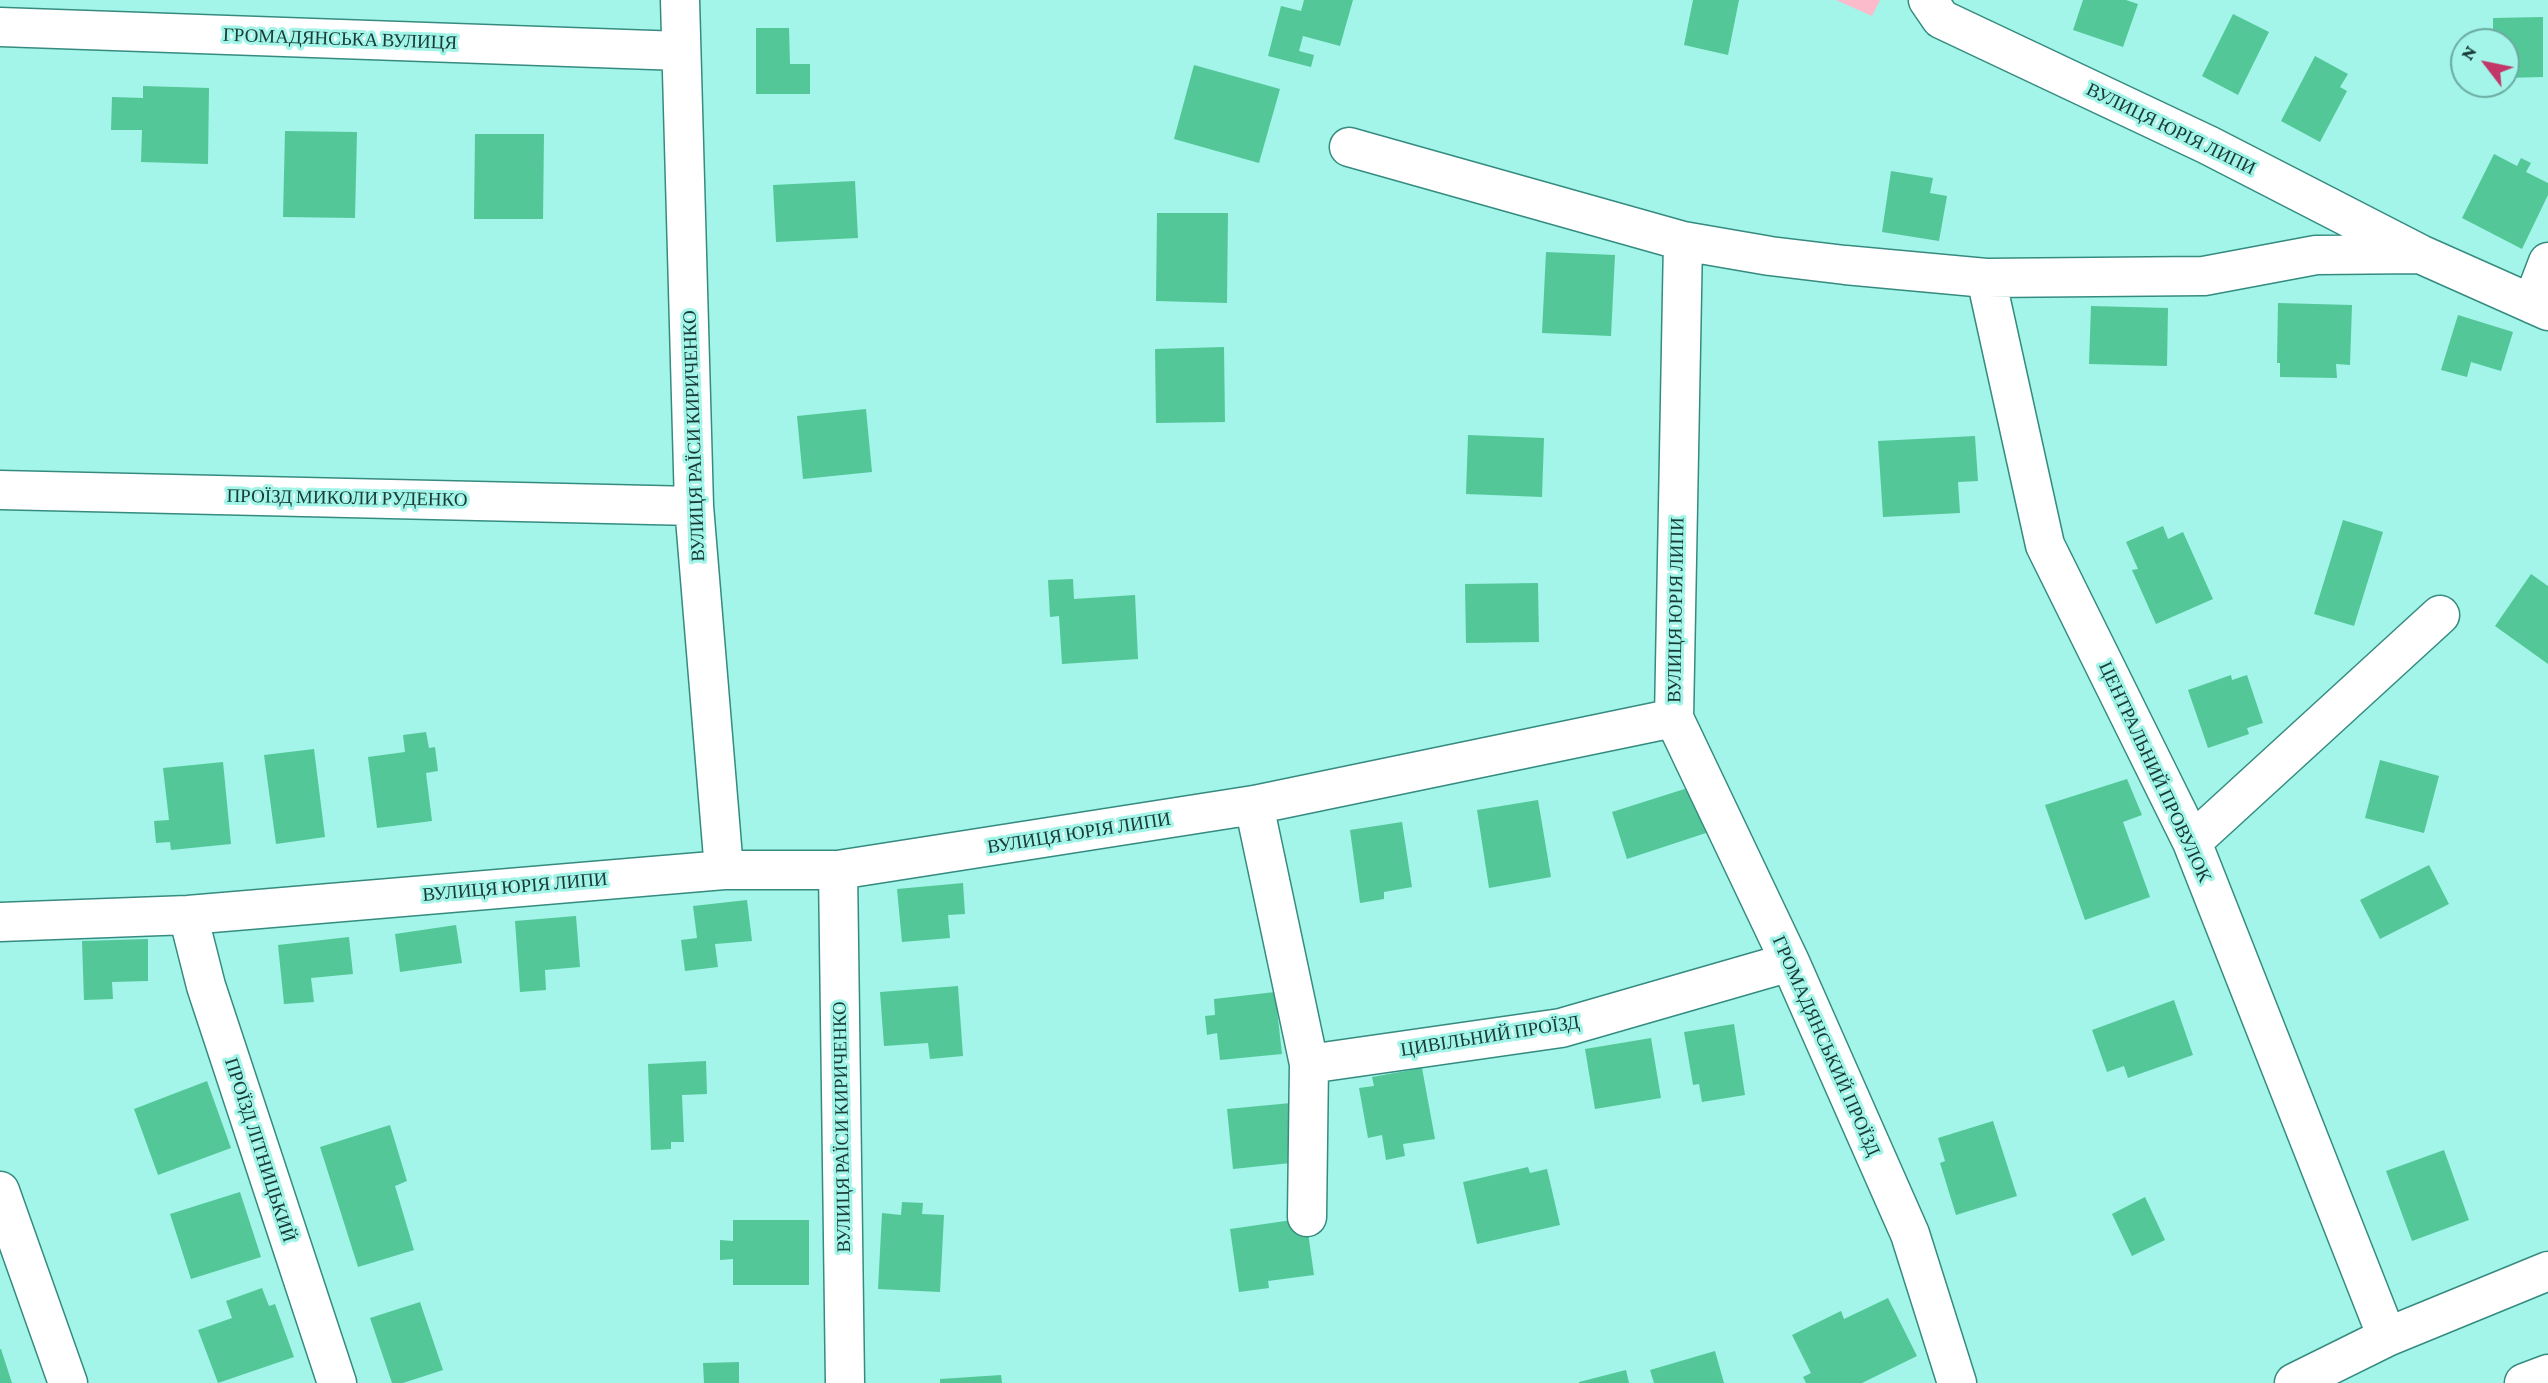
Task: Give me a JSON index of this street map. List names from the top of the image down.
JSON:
{
  "streets": {
    "street": [
      "ГРОМАДЯНСЬКА ВУЛИЦЯ",
      "ВУЛИЦЯ ЮРІЯ ЛИПИ",
      "ВУЛИЦЯ РАЇСИ КИРИЧЕНКО",
      "ПРОЇЗД МИКОЛИ РУДЕНКО",
      "ЦЕНТРАЛЬНИЙ ПРОВУЛОК",
      "ЦИВІЛЬНИЙ ПРОЇЗД",
      "ГРОМАДЯНСЬКИЙ ПРОЇЗД",
      "ПРОЇЗД ЛІТНИЦЬКИЙ"
    ]
  },
  "crossings": [
    ["ГРОМАДЯНСЬКА ВУЛИЦЯ", "ВУЛИЦЯ РАЇСИ КИРИЧЕНКО"],
    ["ВУЛИЦЯ ЮРІЯ ЛИПИ", "ВУЛИЦЯ РАЇСИ КИРИЧЕНКО"],
    ["ВУЛИЦЯ ЮРІЯ ЛИПИ", "ЦЕНТРАЛЬНИЙ ПРОВУЛОК"],
    ["ВУЛИЦЯ ЮРІЯ ЛИПИ", "ГРОМАДЯНСЬКИЙ ПРОЇЗД"],
    ["ВУЛИЦЯ ЮРІЯ ЛИПИ", "ПРОЇЗД ЛІТНИЦЬКИЙ"],
    ["ВУЛИЦЯ РАЇСИ КИРИЧЕНКО", "ПРОЇЗД МИКОЛИ РУДЕНКО"],
    ["ЦИВІЛЬНИЙ ПРОЇЗД", "ГРОМАДЯНСЬКИЙ ПРОЇЗД"]
  ],
  "north": "top left"
}
